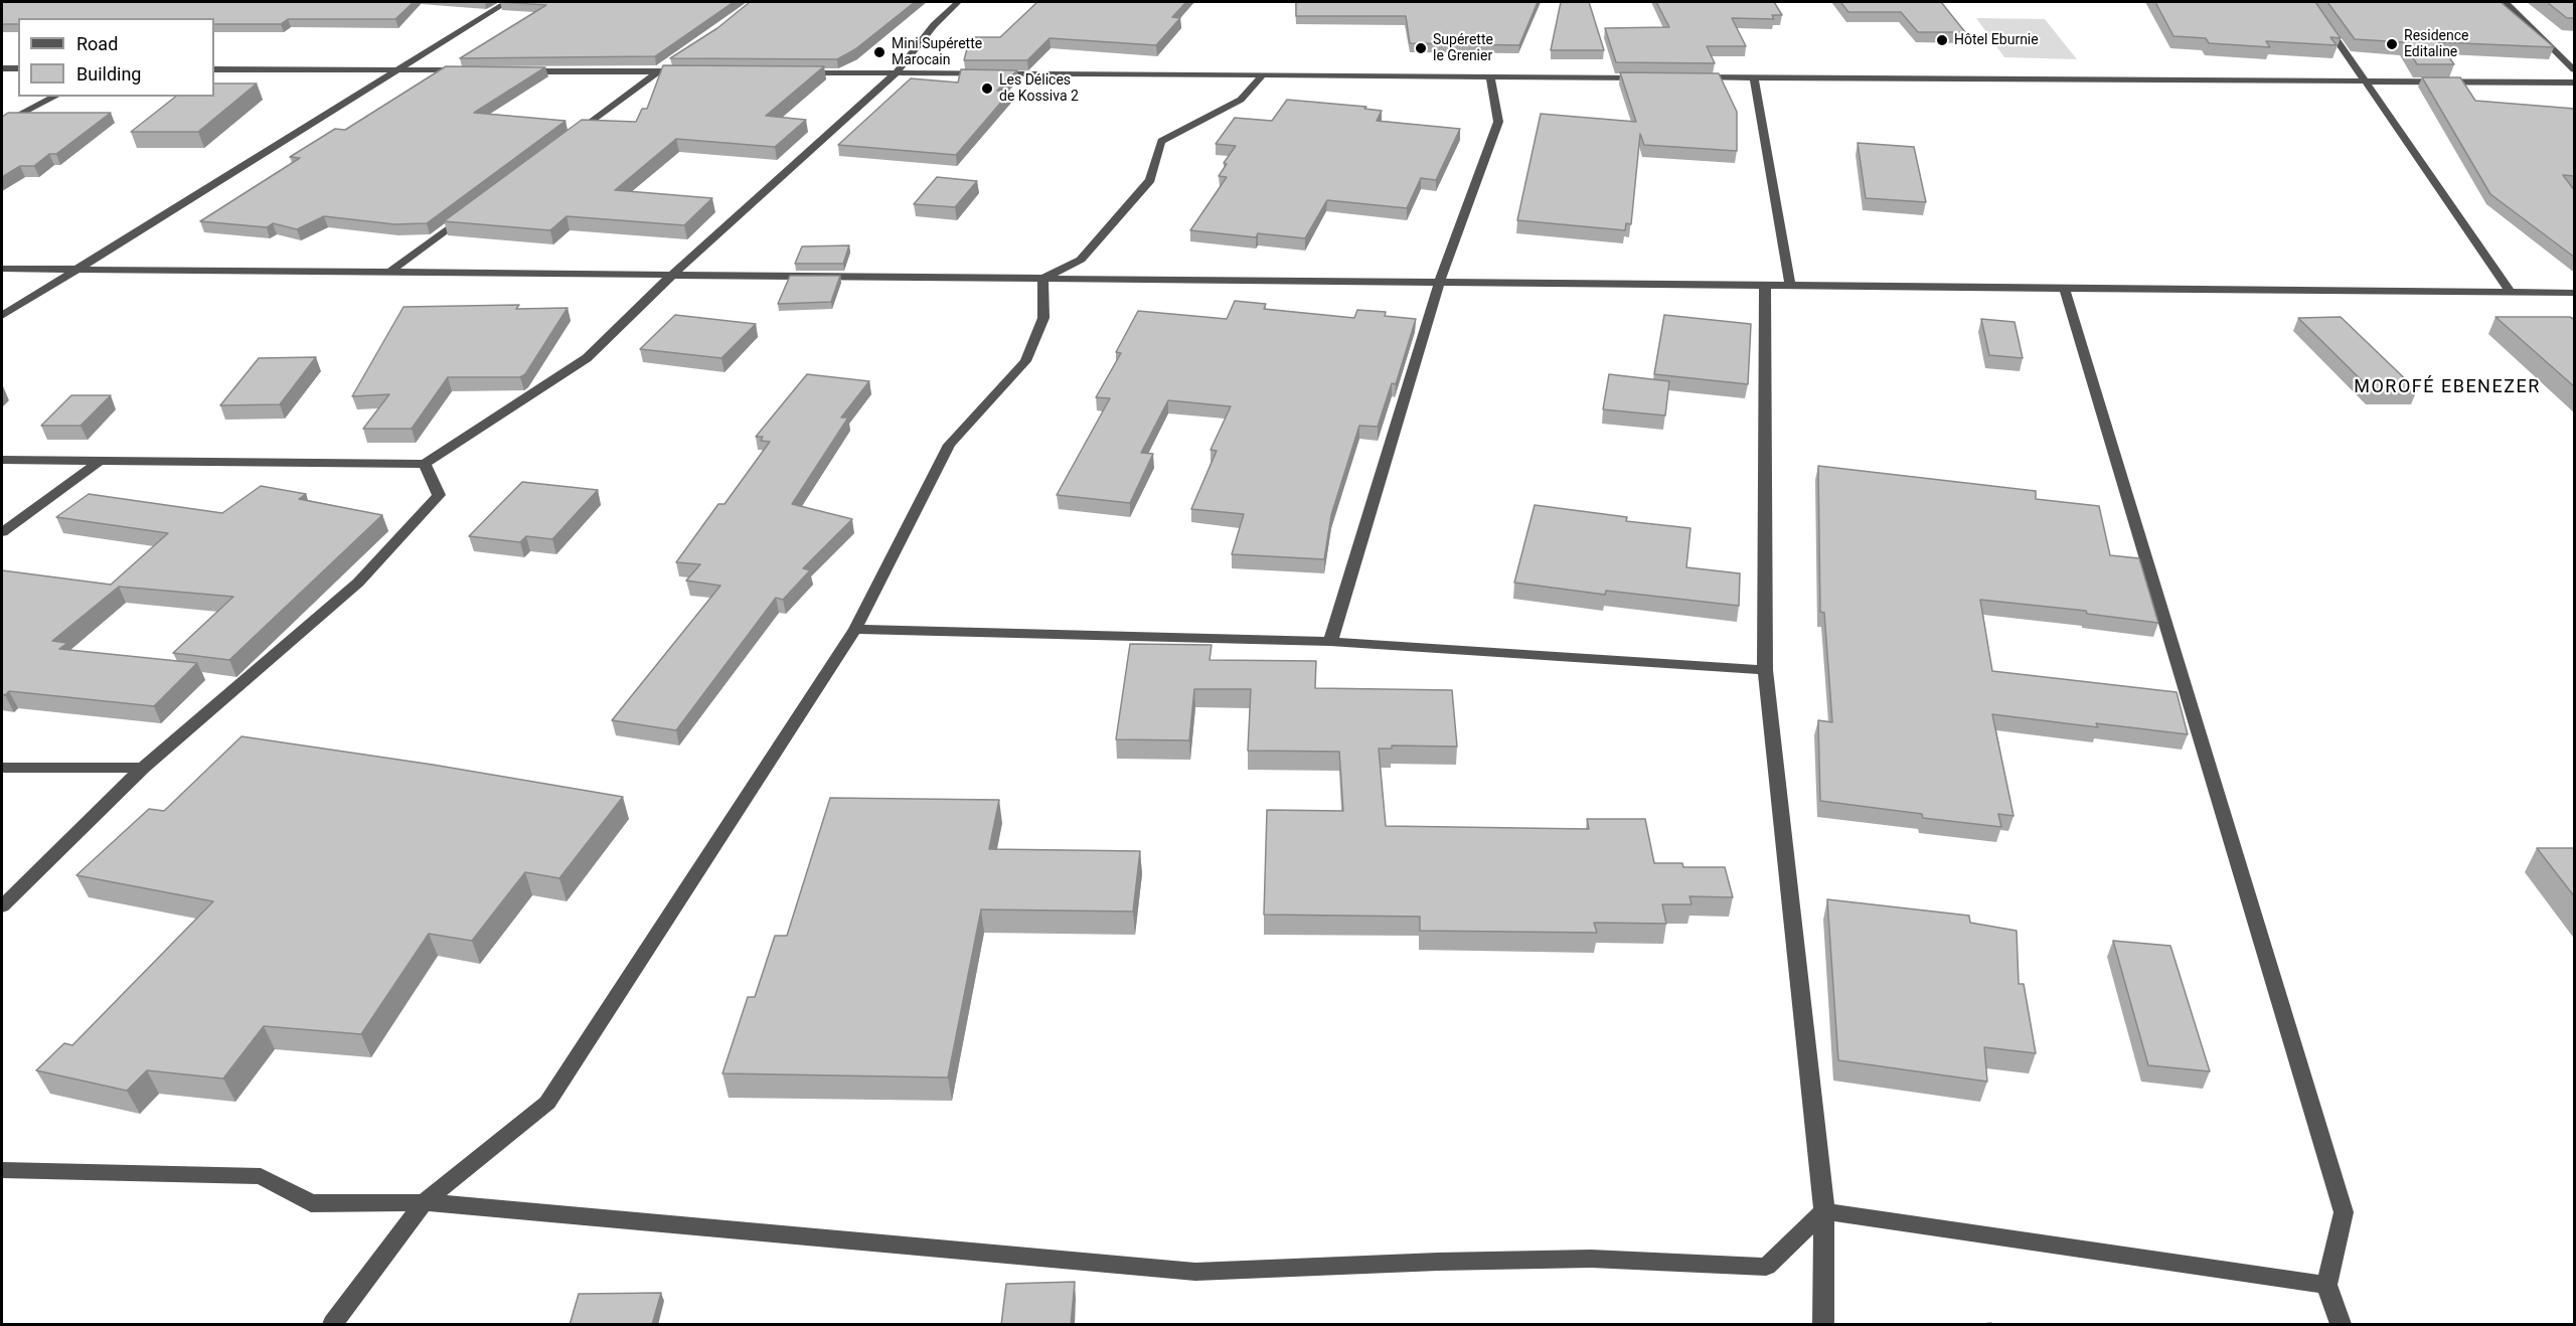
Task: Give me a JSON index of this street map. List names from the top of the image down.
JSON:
{
  "districts": ["MOROFÉ EBENEZER"],
  "places": [
    "Hôtel Eburnie",
    "Residence Editaline",
    "Supérette le Grenier",
    "Mini Supérette Marocain",
    "Les Délices de Kossiva 2"
  ],
  "legend": ["Road", "Building"]
}
